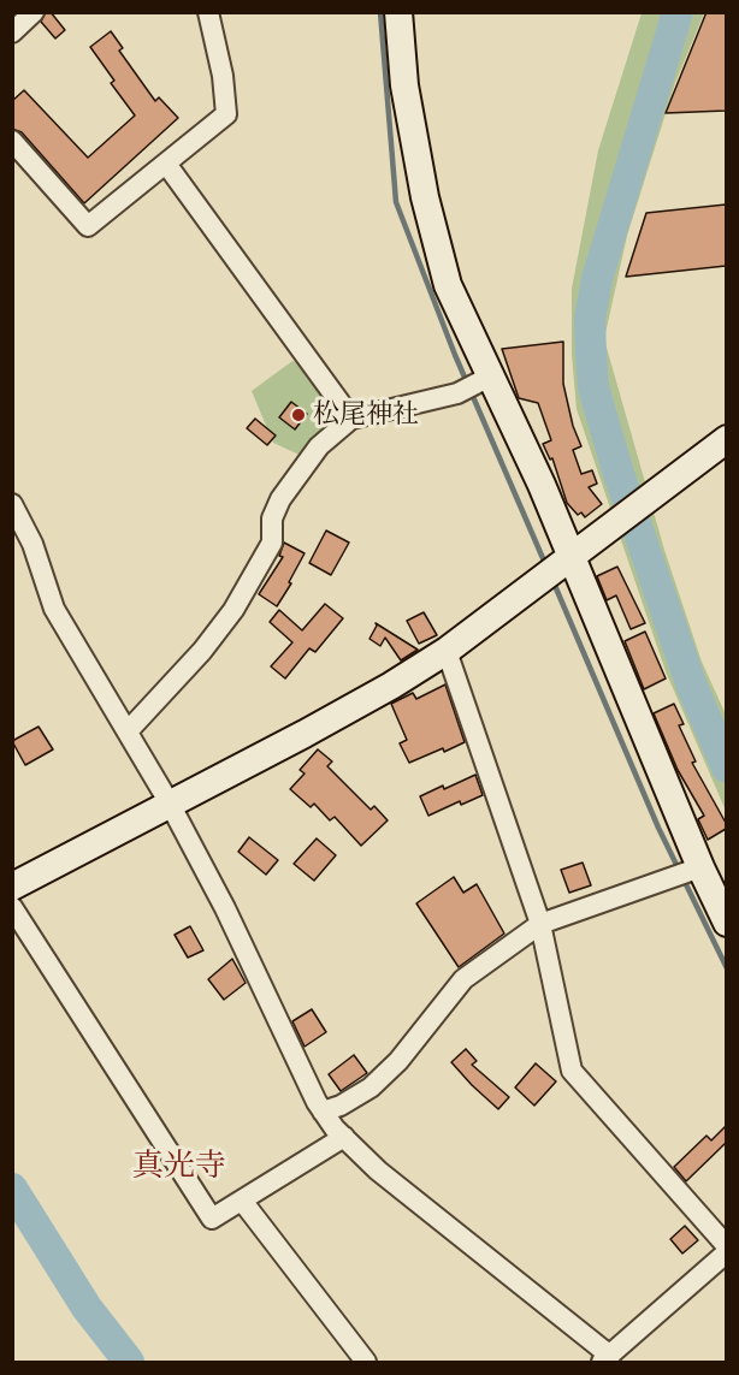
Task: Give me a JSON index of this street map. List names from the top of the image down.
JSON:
{
  "districts": ["真光寺"],
  "places": ["松尾神社"]
}
